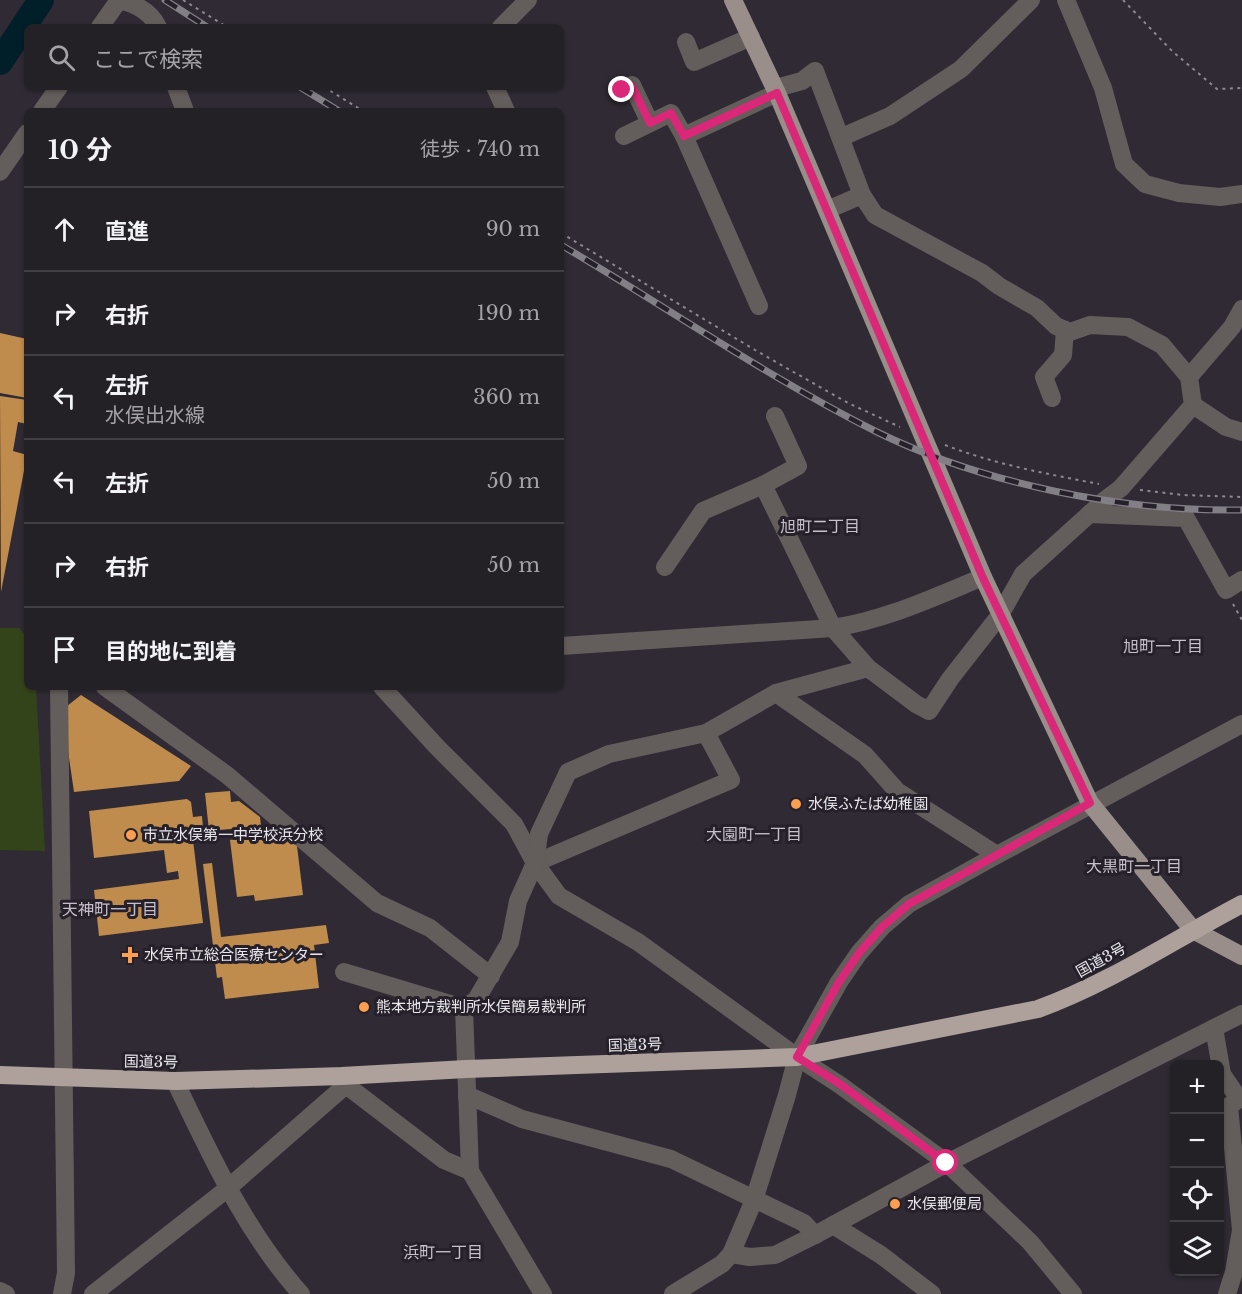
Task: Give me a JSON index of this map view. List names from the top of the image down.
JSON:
{
  "streets": {
    "highway": ["国道3号"]
  },
  "districts": [
    "旭町二丁目",
    "旭町一丁目",
    "大園町一丁目",
    "大黒町一丁目",
    "天神町一丁目",
    "浜町一丁目"
  ],
  "places": {
    "other": [
      "水俣ふたば幼稚園",
      "市立水俣第一中学校浜分校",
      "熊本地方裁判所水俣簡易裁判所",
      "水俣郵便局"
    ],
    "health": ["水俣市立総合医療センター"]
  },
  "page": {
    "search": "ここで検索",
    "heading": ["10 分", "徒歩 · 740 m"],
    "list": [
      ["直進", "90 m"],
      ["右折", "190 m"],
      ["左折", "水俣出水線", "360 m"],
      ["左折", "50 m"],
      ["右折", "50 m"],
      "目的地に到着"
    ],
    "map_buttons": ["+", "−"]
  }
}
